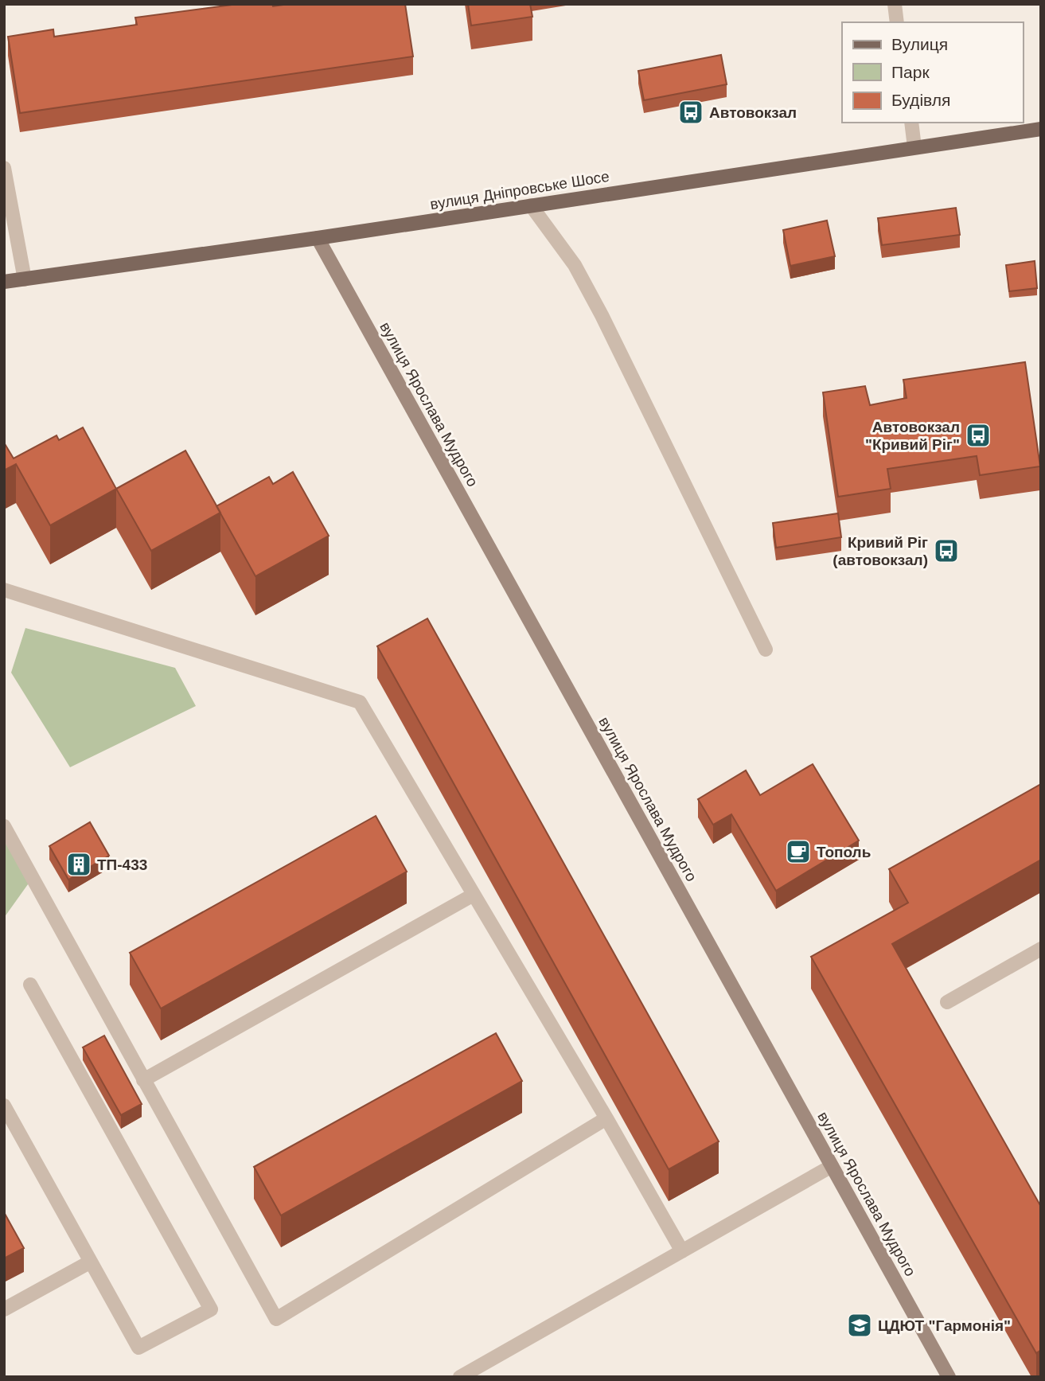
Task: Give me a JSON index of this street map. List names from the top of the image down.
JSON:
{
  "streets": {
    "main road": ["вулиця Дніпровське Шосе"],
    "street": ["вулиця Ярослава Мудрого"]
  },
  "crossings": [
    ["вулиця Дніпровське Шосе", "вулиця Ярослава Мудрого"]
  ],
  "places": {
    "bus stop": ["Автовокзал", "Автовокзал \"Кривий Ріг\"", "Кривий Ріг (автовокзал)"],
    "cafe": ["Тополь"],
    "building": ["ТП-433"],
    "school or university": ["ЦДЮТ \"Гармонія\""]
  },
  "legend": ["Вулиця", "Парк", "Будівля"]
}
